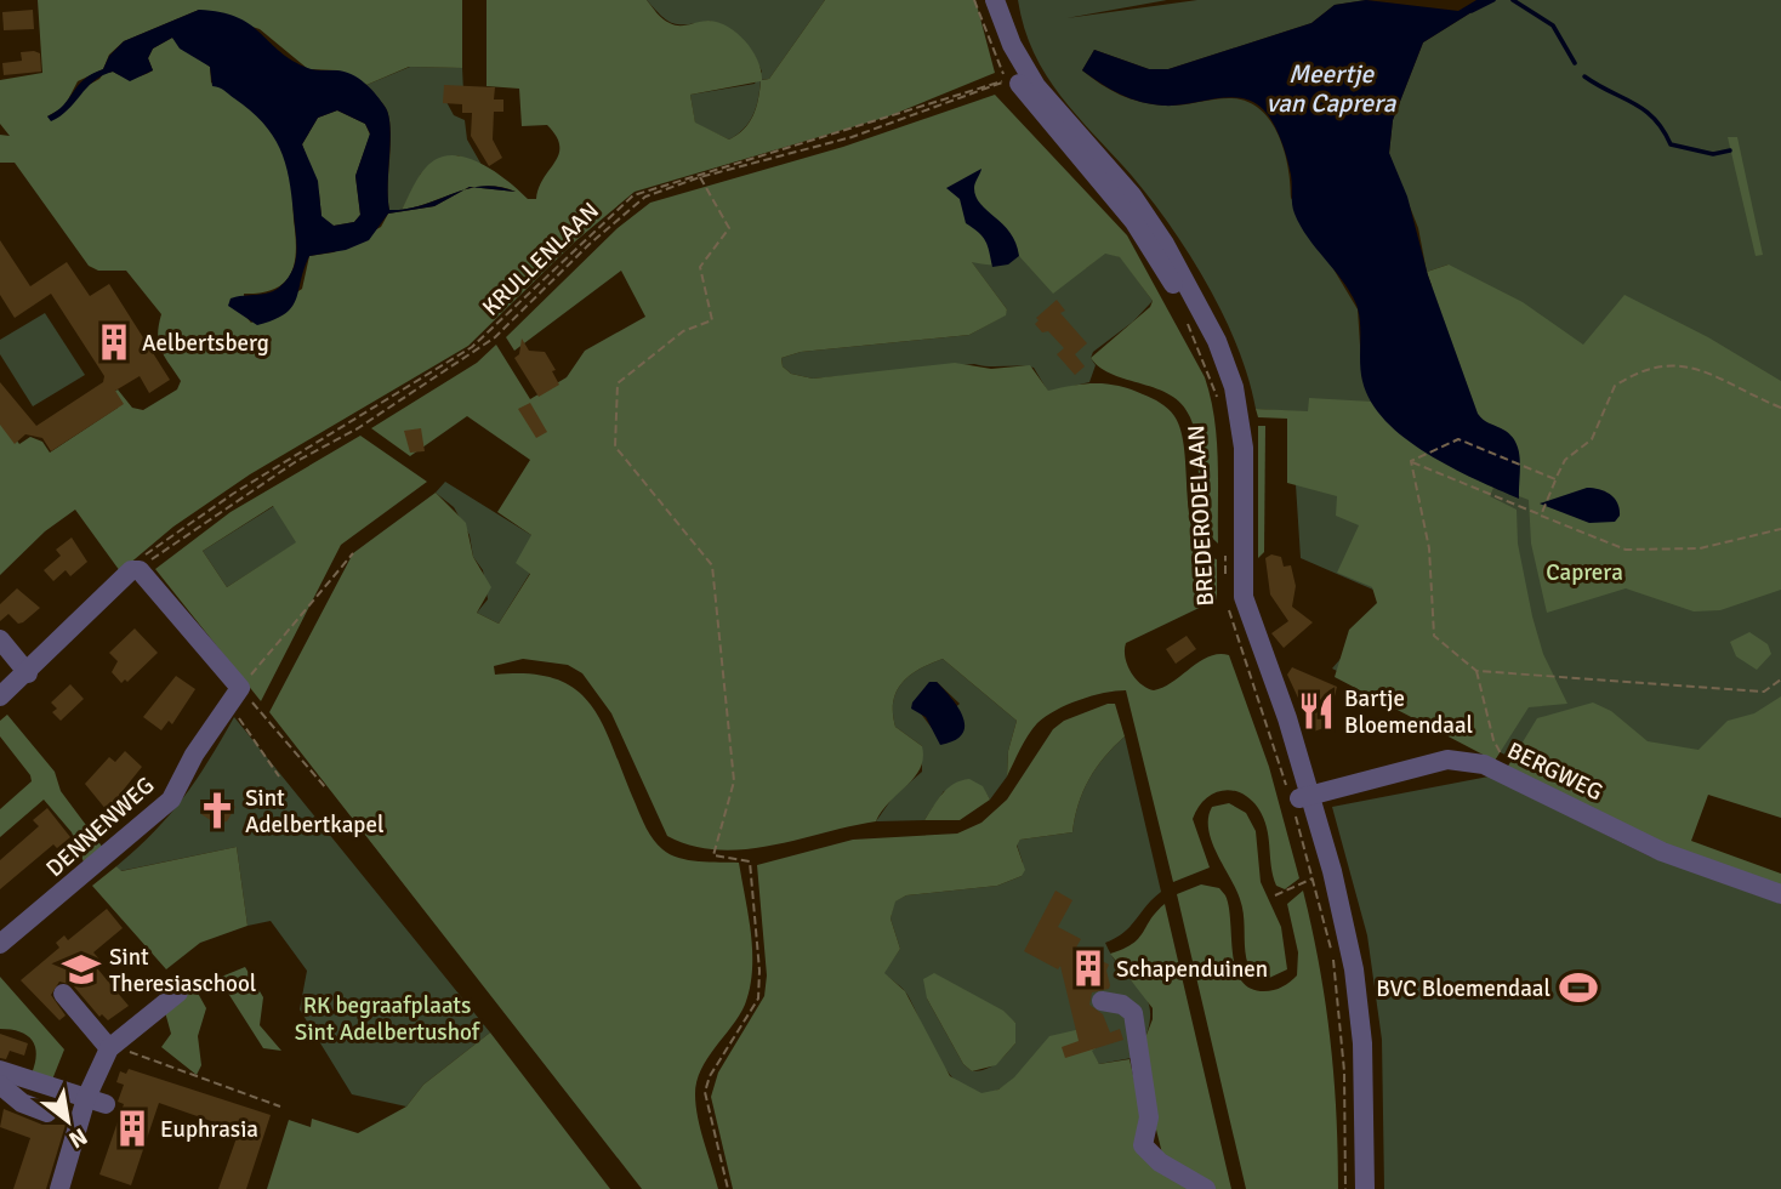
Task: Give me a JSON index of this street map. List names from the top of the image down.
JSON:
{
  "streets": {
    "street": ["BREDERODELAAN", "BERGWEG", "DENNENWEG"],
    "path": ["KRULLENLAAN"]
  },
  "crossings": [
    ["KRULLENLAAN", "BREDERODELAAN"],
    ["BREDERODELAAN", "BERGWEG"]
  ],
  "water": ["Meertje van Caprera"],
  "parks": ["Caprera", "RK begraafplaats Sint Adelbertushof"],
  "places": {
    "building": ["Aelbertsberg", "Schapenduinen", "Euphrasia"],
    "restaurant": ["Bartje Bloemendaal"],
    "church": ["Sint Adelbertkapel"],
    "school or university": ["Sint Theresiaschool"],
    "sports": ["BVC Bloemendaal"]
  },
  "north": "bottom right"
}
